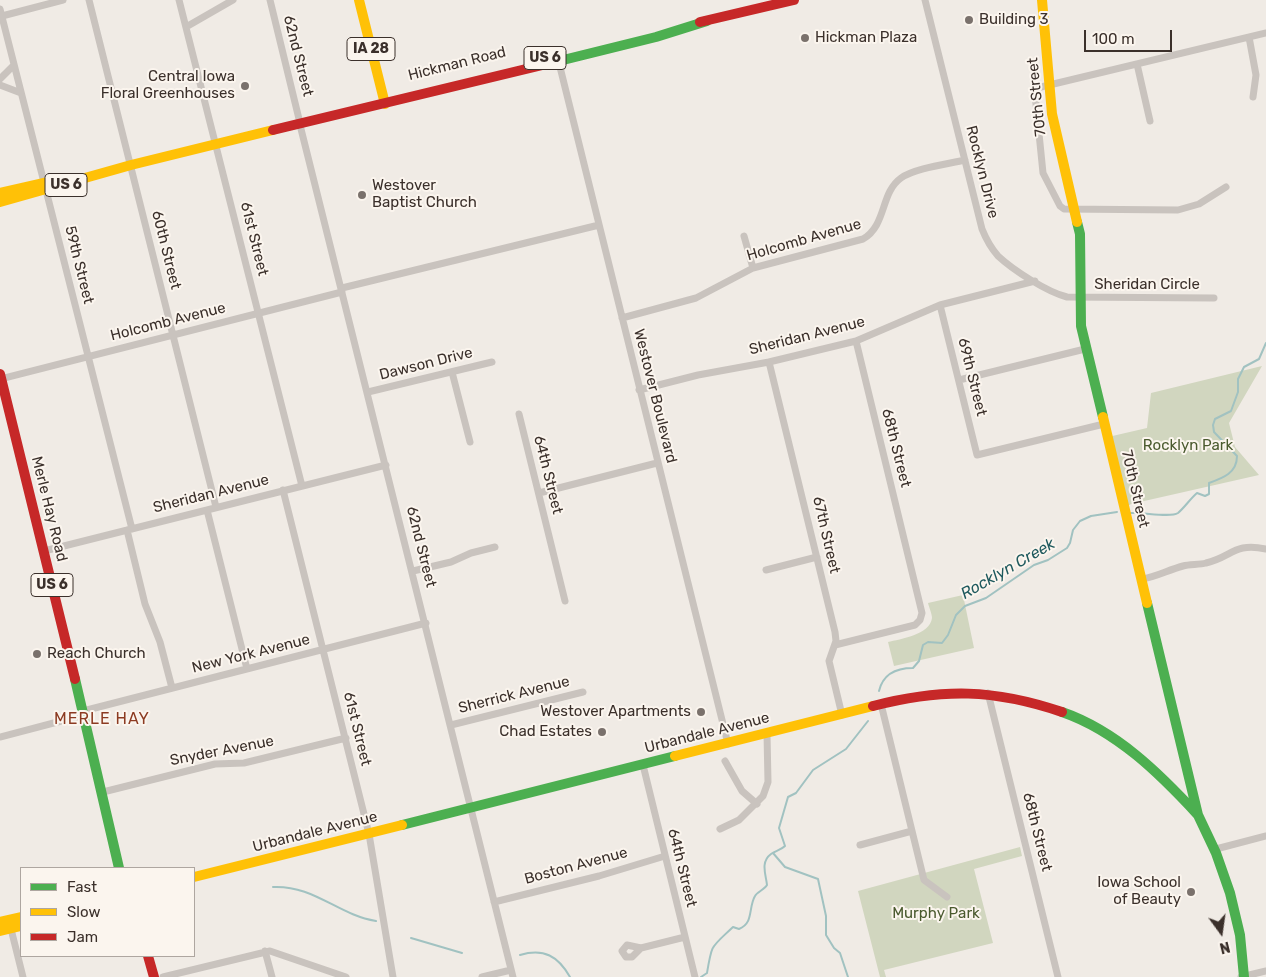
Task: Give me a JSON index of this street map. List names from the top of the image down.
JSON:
{
  "streets": {
    "street": [
      "IA 28",
      "62nd Street",
      "US 6",
      "Hickman Road",
      "70th Street",
      "Rocklyn Drive",
      "61st Street",
      "Holcomb Avenue",
      "60th Street",
      "59th Street",
      "Sheridan Circle",
      "Sheridan Avenue",
      "Dawson Drive",
      "69th Street",
      "Westover Boulevard",
      "68th Street",
      "64th Street",
      "Merle Hay Road",
      "67th Street",
      "New York Avenue",
      "Sherrick Avenue",
      "Urbandale Avenue",
      "Snyder Avenue",
      "Boston Avenue"
    ]
  },
  "crossings": [
    ["IA 28", "Hickman Road"],
    ["62nd Street", "Hickman Road"],
    ["62nd Street", "Holcomb Avenue"],
    ["62nd Street", "Sheridan Avenue"],
    ["62nd Street", "Dawson Drive"],
    ["62nd Street", "New York Avenue"],
    ["62nd Street", "Sherrick Avenue"],
    ["62nd Street", "Urbandale Avenue"],
    ["62nd Street", "Boston Avenue"],
    ["Hickman Road", "61st Street"],
    ["Hickman Road", "60th Street"],
    ["Hickman Road", "59th Street"],
    ["Hickman Road", "Westover Boulevard"],
    ["70th Street", "Rocklyn Drive"],
    ["70th Street", "Sheridan Circle"],
    ["70th Street", "69th Street"],
    ["70th Street", "Urbandale Avenue"],
    ["Rocklyn Drive", "Holcomb Avenue"],
    ["Rocklyn Drive", "Sheridan Circle"],
    ["Rocklyn Drive", "Sheridan Avenue"],
    ["61st Street", "Holcomb Avenue"],
    ["61st Street", "Sheridan Avenue"],
    ["61st Street", "New York Avenue"],
    ["61st Street", "Urbandale Avenue"],
    ["61st Street", "Snyder Avenue"],
    ["Holcomb Avenue", "60th Street"],
    ["Holcomb Avenue", "59th Street"],
    ["Holcomb Avenue", "Westover Boulevard"],
    ["Holcomb Avenue", "Merle Hay Road"],
    ["60th Street", "Sheridan Avenue"],
    ["59th Street", "Sheridan Avenue"],
    ["59th Street", "New York Avenue"],
    ["Sheridan Avenue", "69th Street"],
    ["Sheridan Avenue", "Westover Boulevard"],
    ["Sheridan Avenue", "68th Street"],
    ["Sheridan Avenue", "Merle Hay Road"],
    ["Sheridan Avenue", "67th Street"],
    ["Westover Boulevard", "Urbandale Avenue"],
    ["68th Street", "67th Street"],
    ["68th Street", "Urbandale Avenue"],
    ["64th Street", "Urbandale Avenue"],
    ["64th Street", "Boston Avenue"],
    ["Merle Hay Road", "New York Avenue"],
    ["Merle Hay Road", "Snyder Avenue"],
    ["67th Street", "Urbandale Avenue"]
  ],
  "districts": ["MERLE HAY"],
  "water": ["Rocklyn Creek"],
  "parks": ["Rocklyn Park", "Murphy Park"],
  "places": [
    "Building 3",
    "Hickman Plaza",
    "Central Iowa Floral Greenhouses",
    "Westover Baptist Church",
    "Reach Church",
    "Westover Apartments",
    "Chad Estates",
    "Iowa School of Beauty"
  ],
  "legend": ["Fast", "Slow", "Jam"],
  "scale_bar": "100 m",
  "north": "bottom"
}
